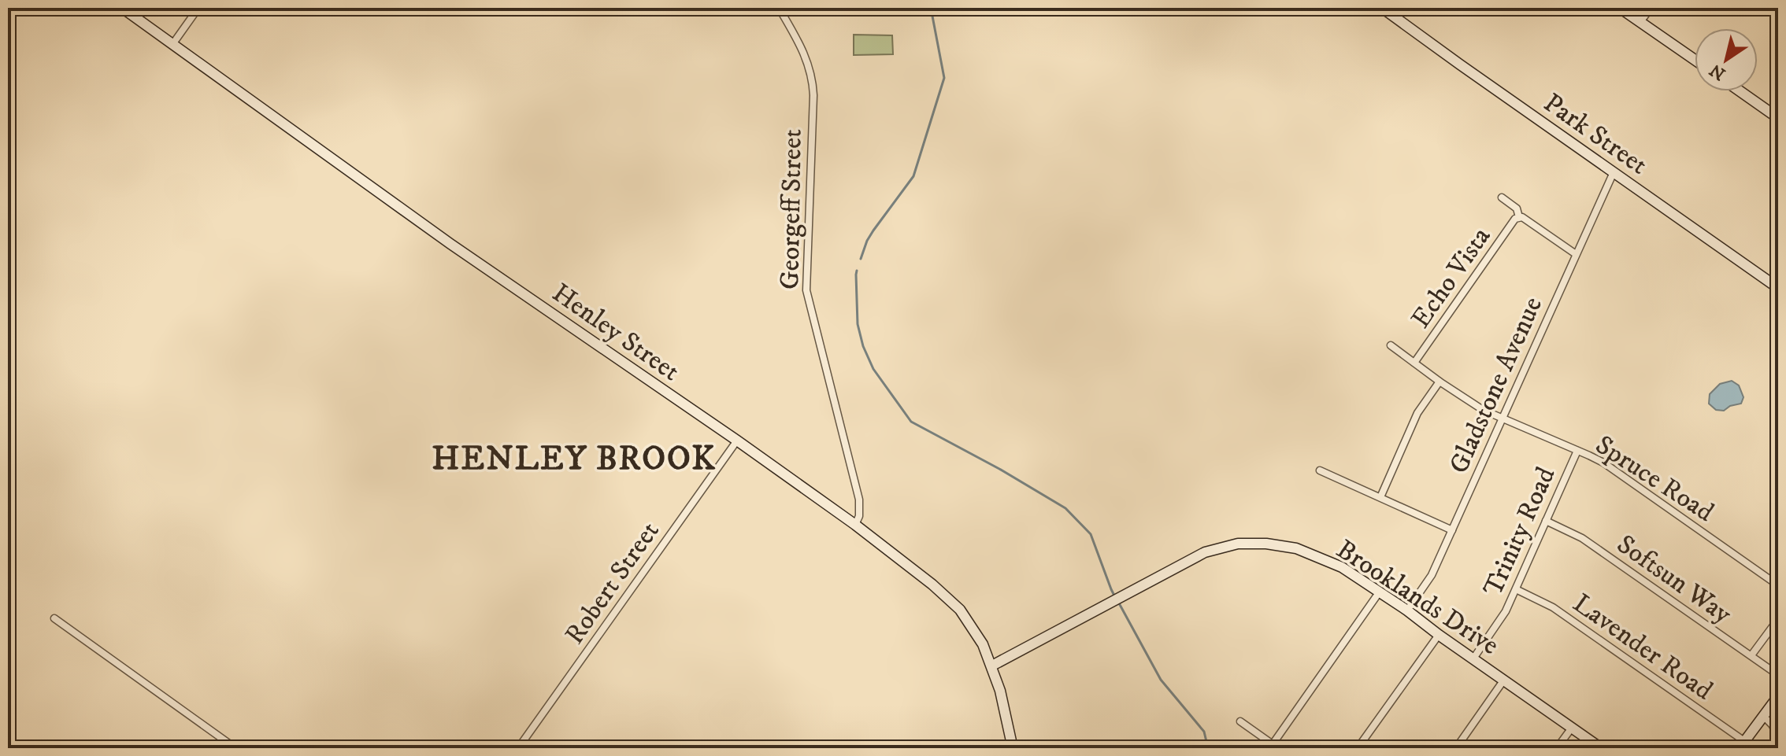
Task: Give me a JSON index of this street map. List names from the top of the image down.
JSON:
{
  "streets": {
    "street": [
      "Park Street",
      "Georgeff Street",
      "Echo Vista",
      "Henley Street",
      "Gladstone Avenue",
      "Spruce Road",
      "Trinity Road",
      "Softsun Way",
      "Robert Street",
      "Brooklands Drive",
      "Lavender Road"
    ]
  },
  "crossings": [
    ["Park Street", "Gladstone Avenue"],
    ["Georgeff Street", "Henley Street"],
    ["Echo Vista", "Gladstone Avenue"],
    ["Echo Vista", "Spruce Road"],
    ["Henley Street", "Robert Street"],
    ["Henley Street", "Brooklands Drive"],
    ["Gladstone Avenue", "Spruce Road"],
    ["Gladstone Avenue", "Brooklands Drive"],
    ["Spruce Road", "Trinity Road"],
    ["Trinity Road", "Softsun Way"],
    ["Trinity Road", "Brooklands Drive"],
    ["Trinity Road", "Lavender Road"]
  ],
  "districts": ["HENLEY BROOK"],
  "north": "bottom left"
}
